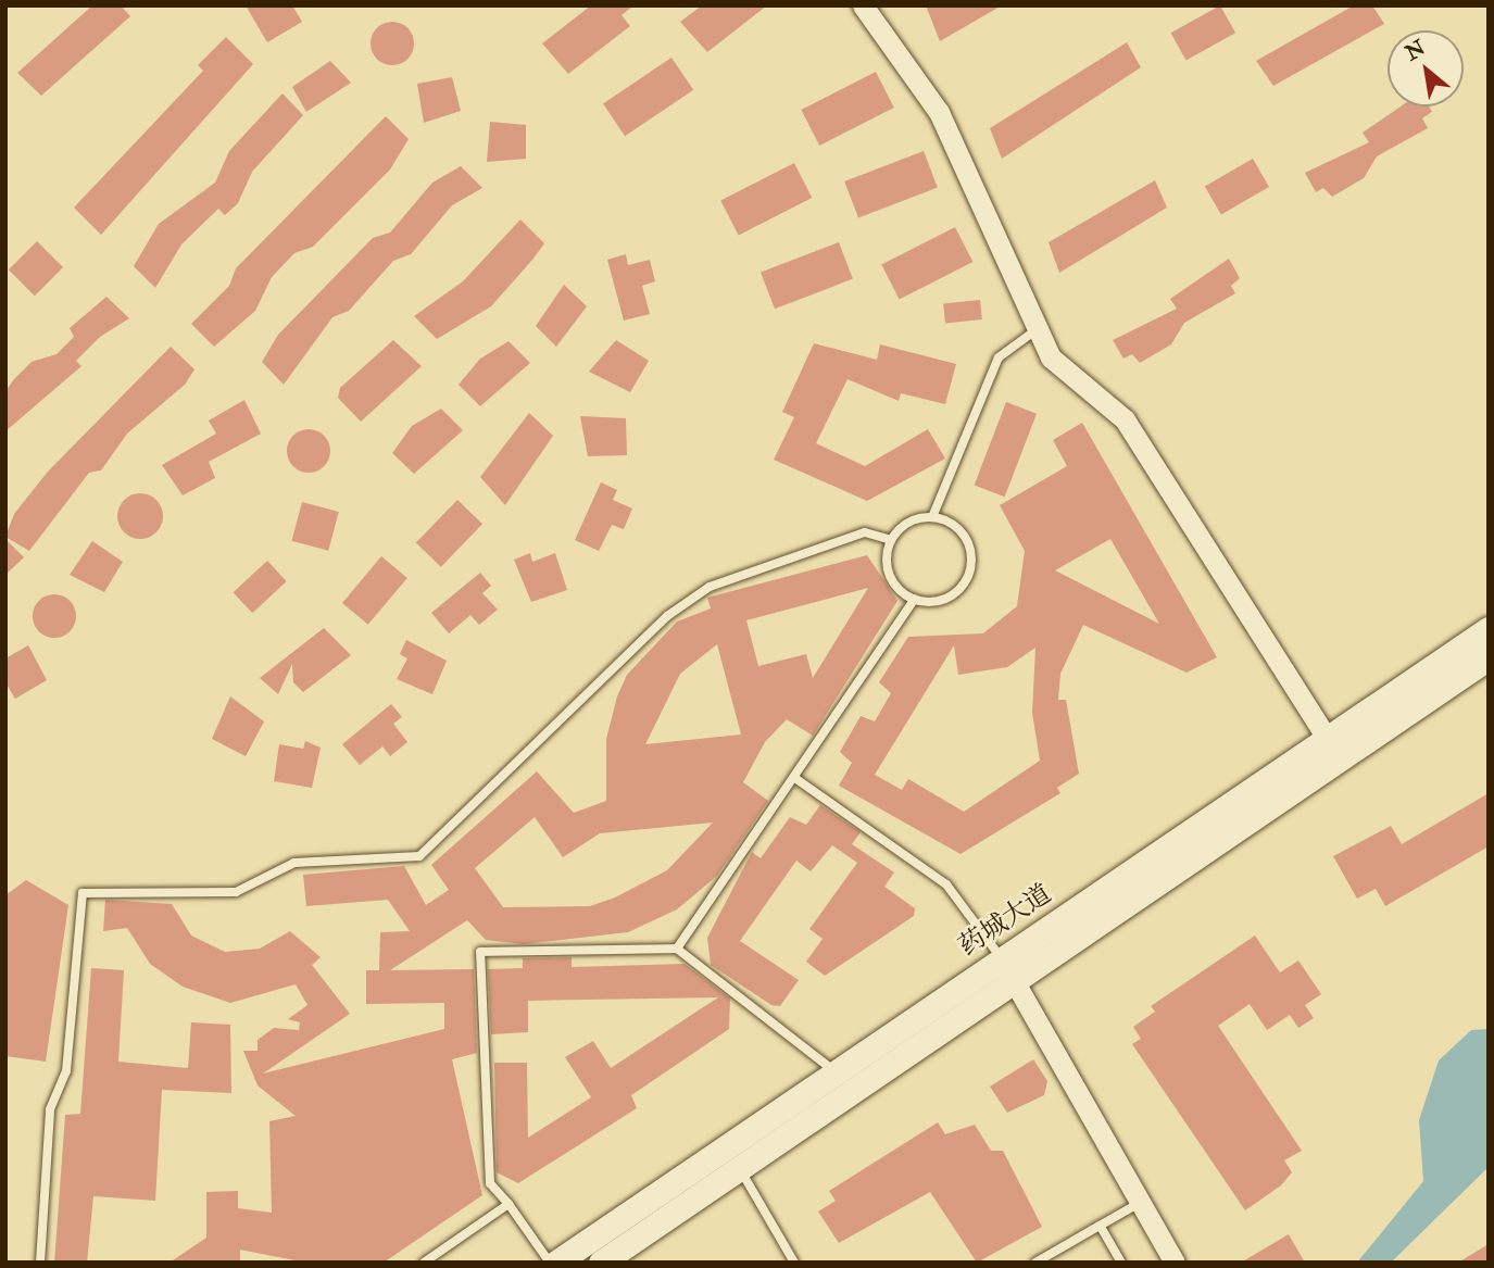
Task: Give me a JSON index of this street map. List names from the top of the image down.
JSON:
{
  "streets": {
    "main road": ["药城大道"]
  },
  "north": "top left"
}
